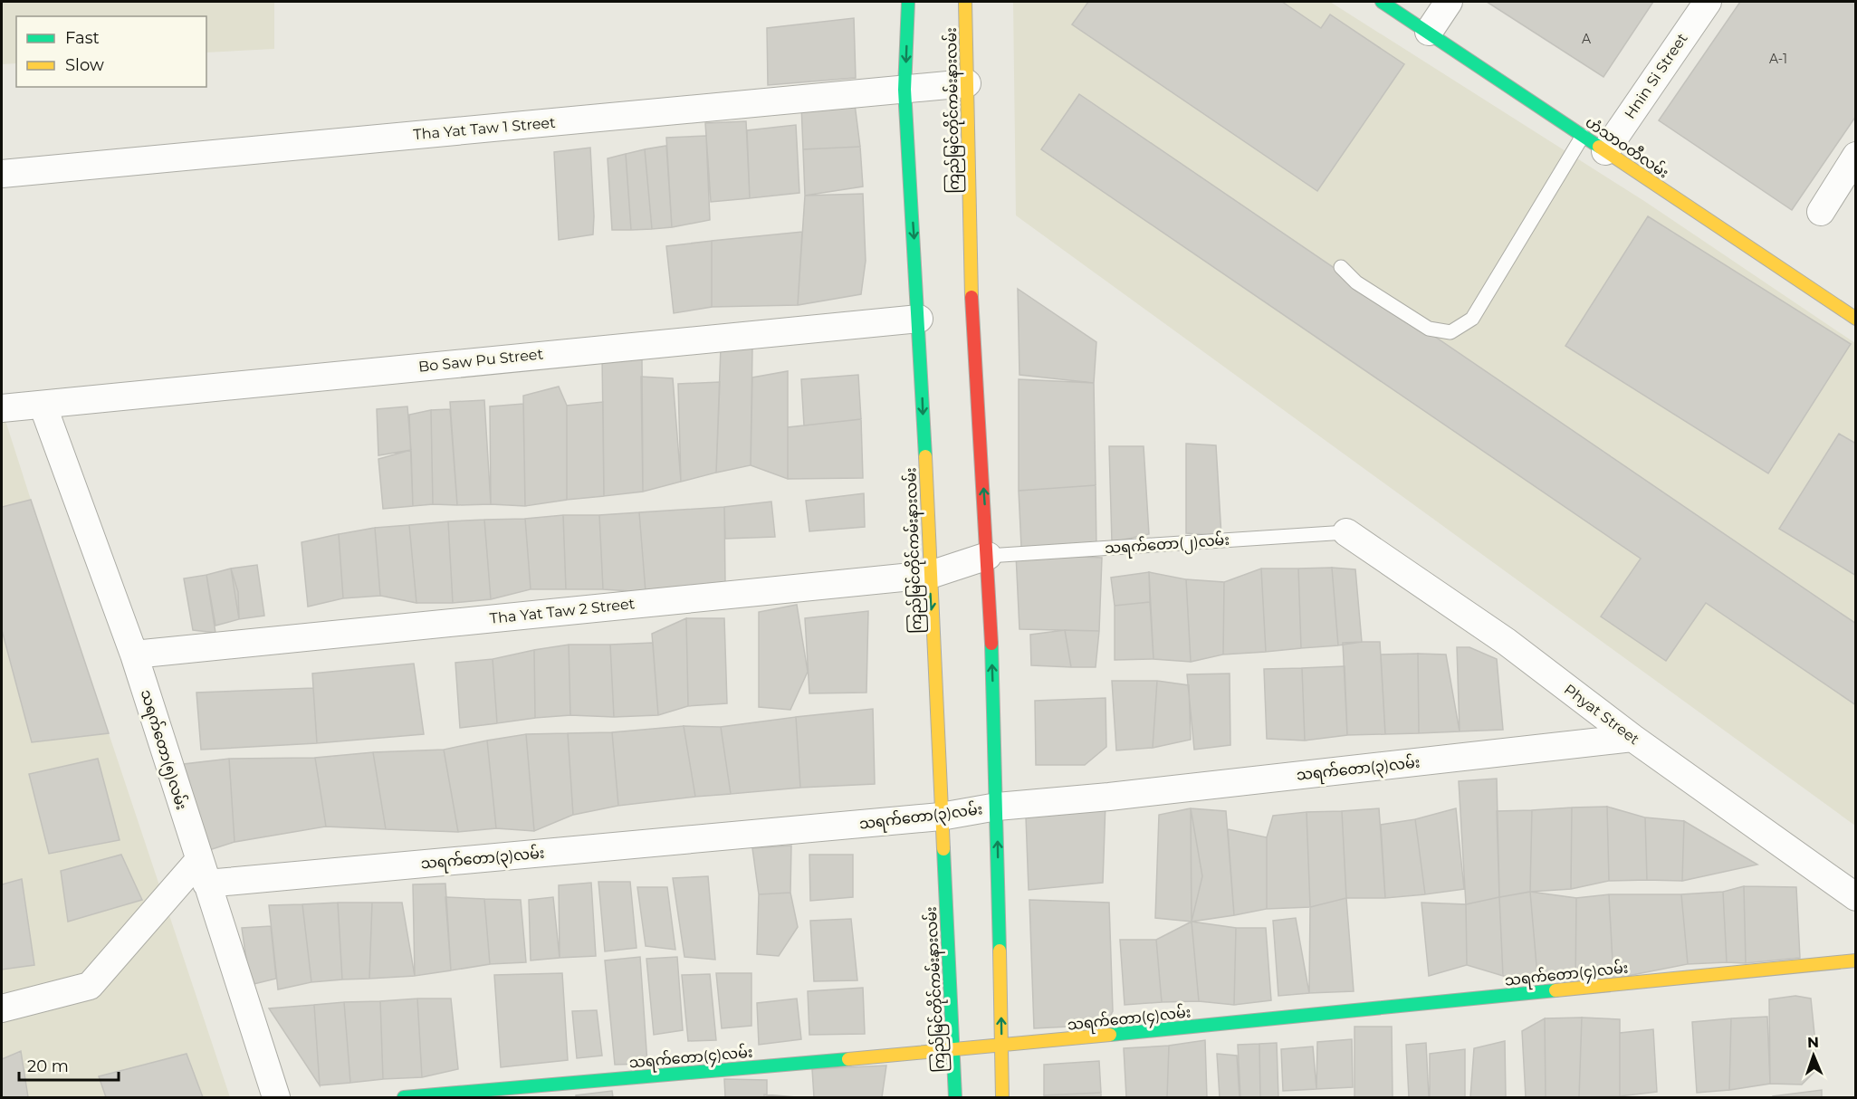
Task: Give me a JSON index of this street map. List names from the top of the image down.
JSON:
{
  "streets": {
    "main road": ["ကြည်မြင်တိုင်ကမ်းနားလမ်း", "ဟံသာဝတီလမ်း", "သရက်တော(၄)လမ်း"],
    "street": [
      "Hnin Si Street",
      "Tha Yat Taw 1 Street",
      "Bo Saw Pu Street",
      "Tha Yat Taw 2 Street",
      "Phyat Street",
      "သရက်တော(၅)လမ်း",
      "သရက်တော(၃)လမ်း"
    ],
    "lane": ["သရက်တော(၂)လမ်း"]
  },
  "crossings": [
    ["Hnin Si Street", "ဟံသာဝတီလမ်း"],
    ["ကြည်မြင်တိုင်ကမ်းနားလမ်း", "Tha Yat Taw 1 Street"],
    ["ကြည်မြင်တိုင်ကမ်းနားလမ်း", "Bo Saw Pu Street"],
    ["ကြည်မြင်တိုင်ကမ်းနားလမ်း", "သရက်တော(၂)လမ်း"],
    ["ကြည်မြင်တိုင်ကမ်းနားလမ်း", "Tha Yat Taw 2 Street"],
    ["ကြည်မြင်တိုင်ကမ်းနားလမ်း", "သရက်တော(၃)လမ်း"],
    ["ကြည်မြင်တိုင်ကမ်းနားလမ်း", "သရက်တော(၄)လမ်း"],
    ["Bo Saw Pu Street", "သရက်တော(၅)လမ်း"],
    ["သရက်တော(၂)လမ်း", "Tha Yat Taw 2 Street"],
    ["သရက်တော(၂)လမ်း", "Phyat Street"],
    ["Tha Yat Taw 2 Street", "သရက်တော(၅)လမ်း"],
    ["Phyat Street", "သရက်တော(၃)လမ်း"],
    ["သရက်တော(၅)လမ်း", "သရက်တော(၃)လမ်း"]
  ],
  "house_numbers": ["A", "A-1"],
  "legend": ["Fast", "Slow"],
  "scale_bar": "20 m",
  "north": "top"
}
